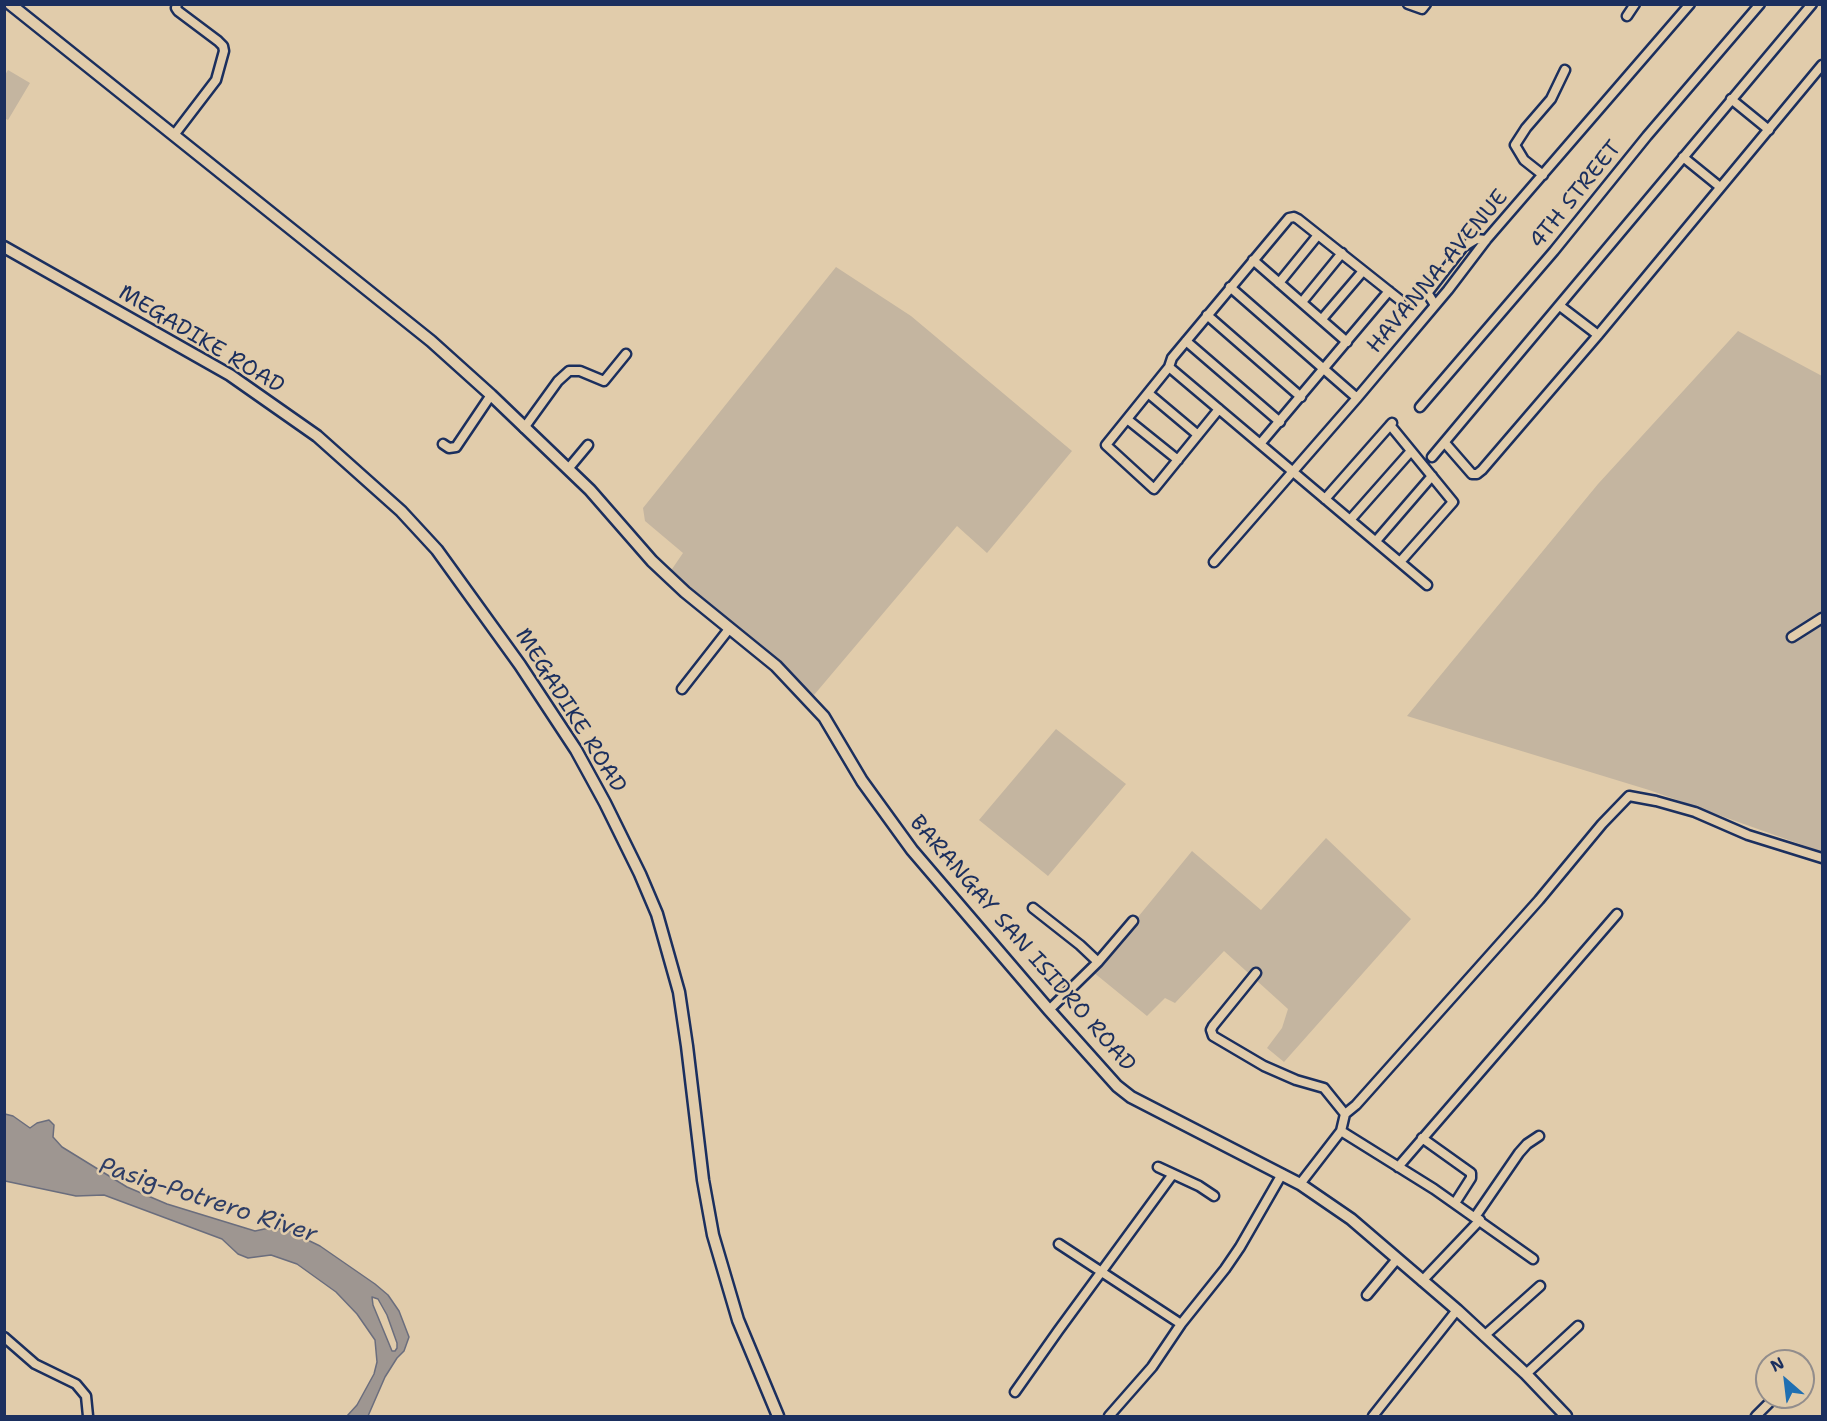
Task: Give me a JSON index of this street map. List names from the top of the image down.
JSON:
{
  "streets": {
    "street": [
      "4TH STREET",
      "HAVANNA AVENUE",
      "MEGADIKE ROAD",
      "BARANGAY SAN ISIDRO ROAD"
    ]
  },
  "water": ["Pasig-Potrero River"],
  "north": "top left"
}
